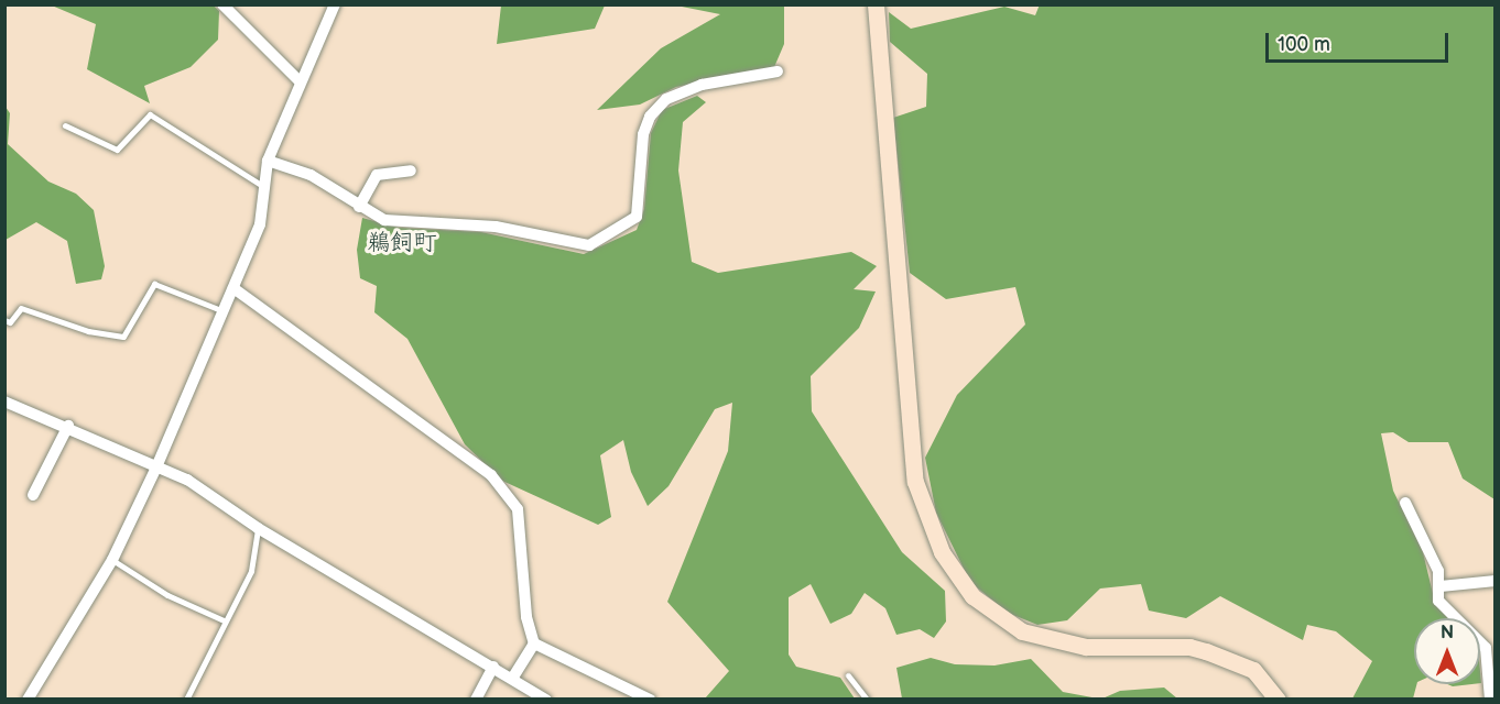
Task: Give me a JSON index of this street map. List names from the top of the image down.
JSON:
{
  "districts": ["鵜飼町"],
  "scale_bar": "100 m",
  "north": "top"
}
